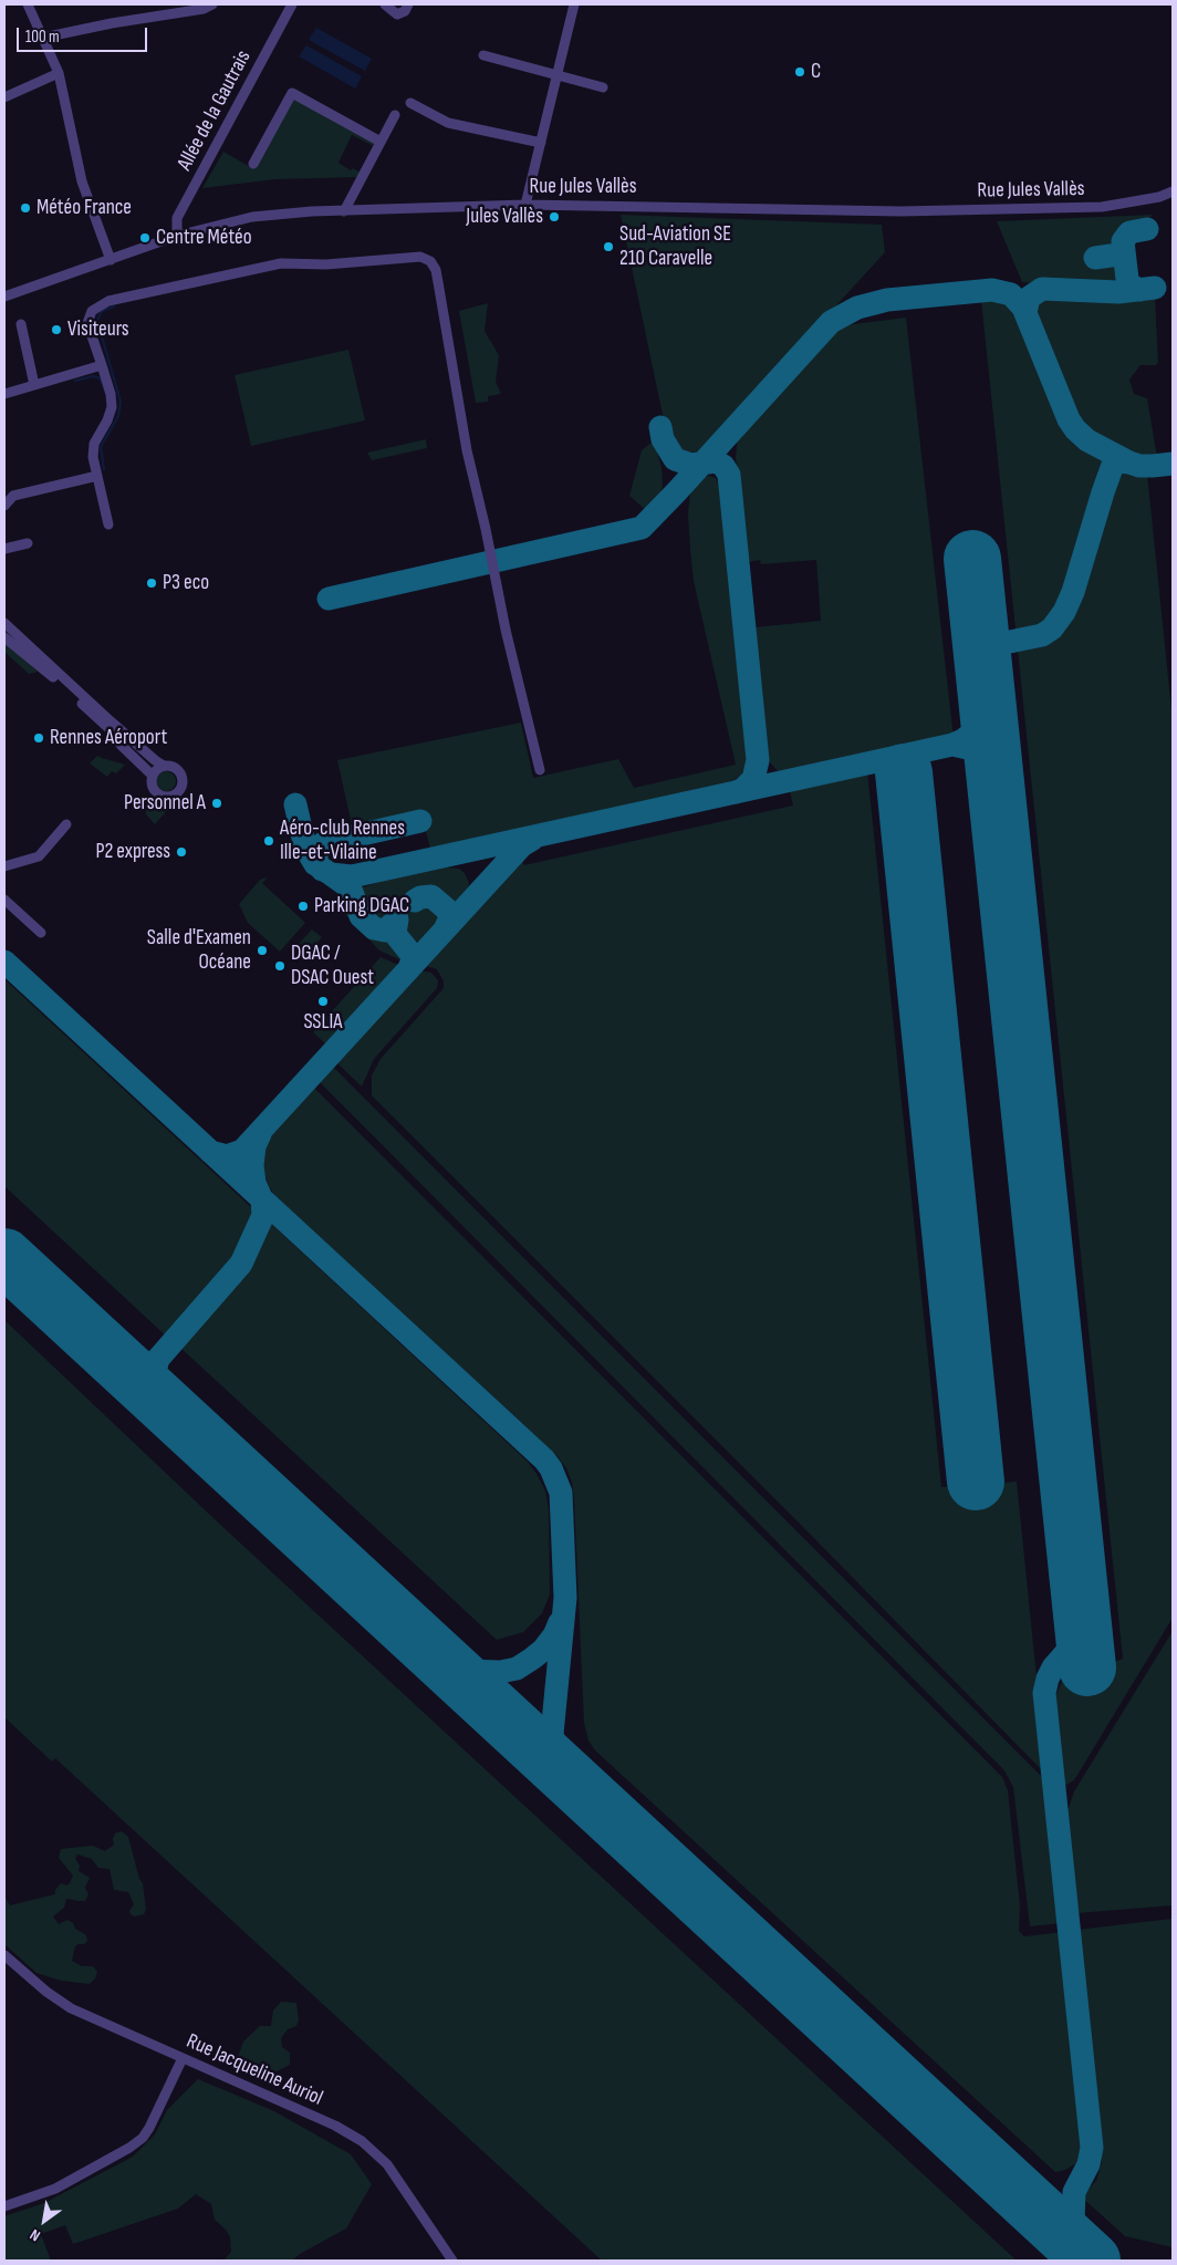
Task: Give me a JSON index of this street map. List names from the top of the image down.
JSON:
{
  "streets": {
    "street": ["Allée de la Gautrais", "Rue Jules Vallès", "Rue Jacqueline Auriol"]
  },
  "crossings": [
    ["Allée de la Gautrais", "Rue Jules Vallès"]
  ],
  "places": [
    "C",
    "Météo France",
    "Jules Vallès",
    "Centre Météo",
    "Sud-Aviation SE 210 Caravelle",
    "Visiteurs",
    "P3 eco",
    "Rennes Aéroport",
    "Personnel A",
    "Aéro-club Rennes Ille-et-Vilaine",
    "P2 express",
    "Parking DGAC",
    "Salle d'Examen Océane",
    "DGAC / DSAC Ouest",
    "SSLIA"
  ],
  "scale_bar": "100 m",
  "north": "bottom left"
}
